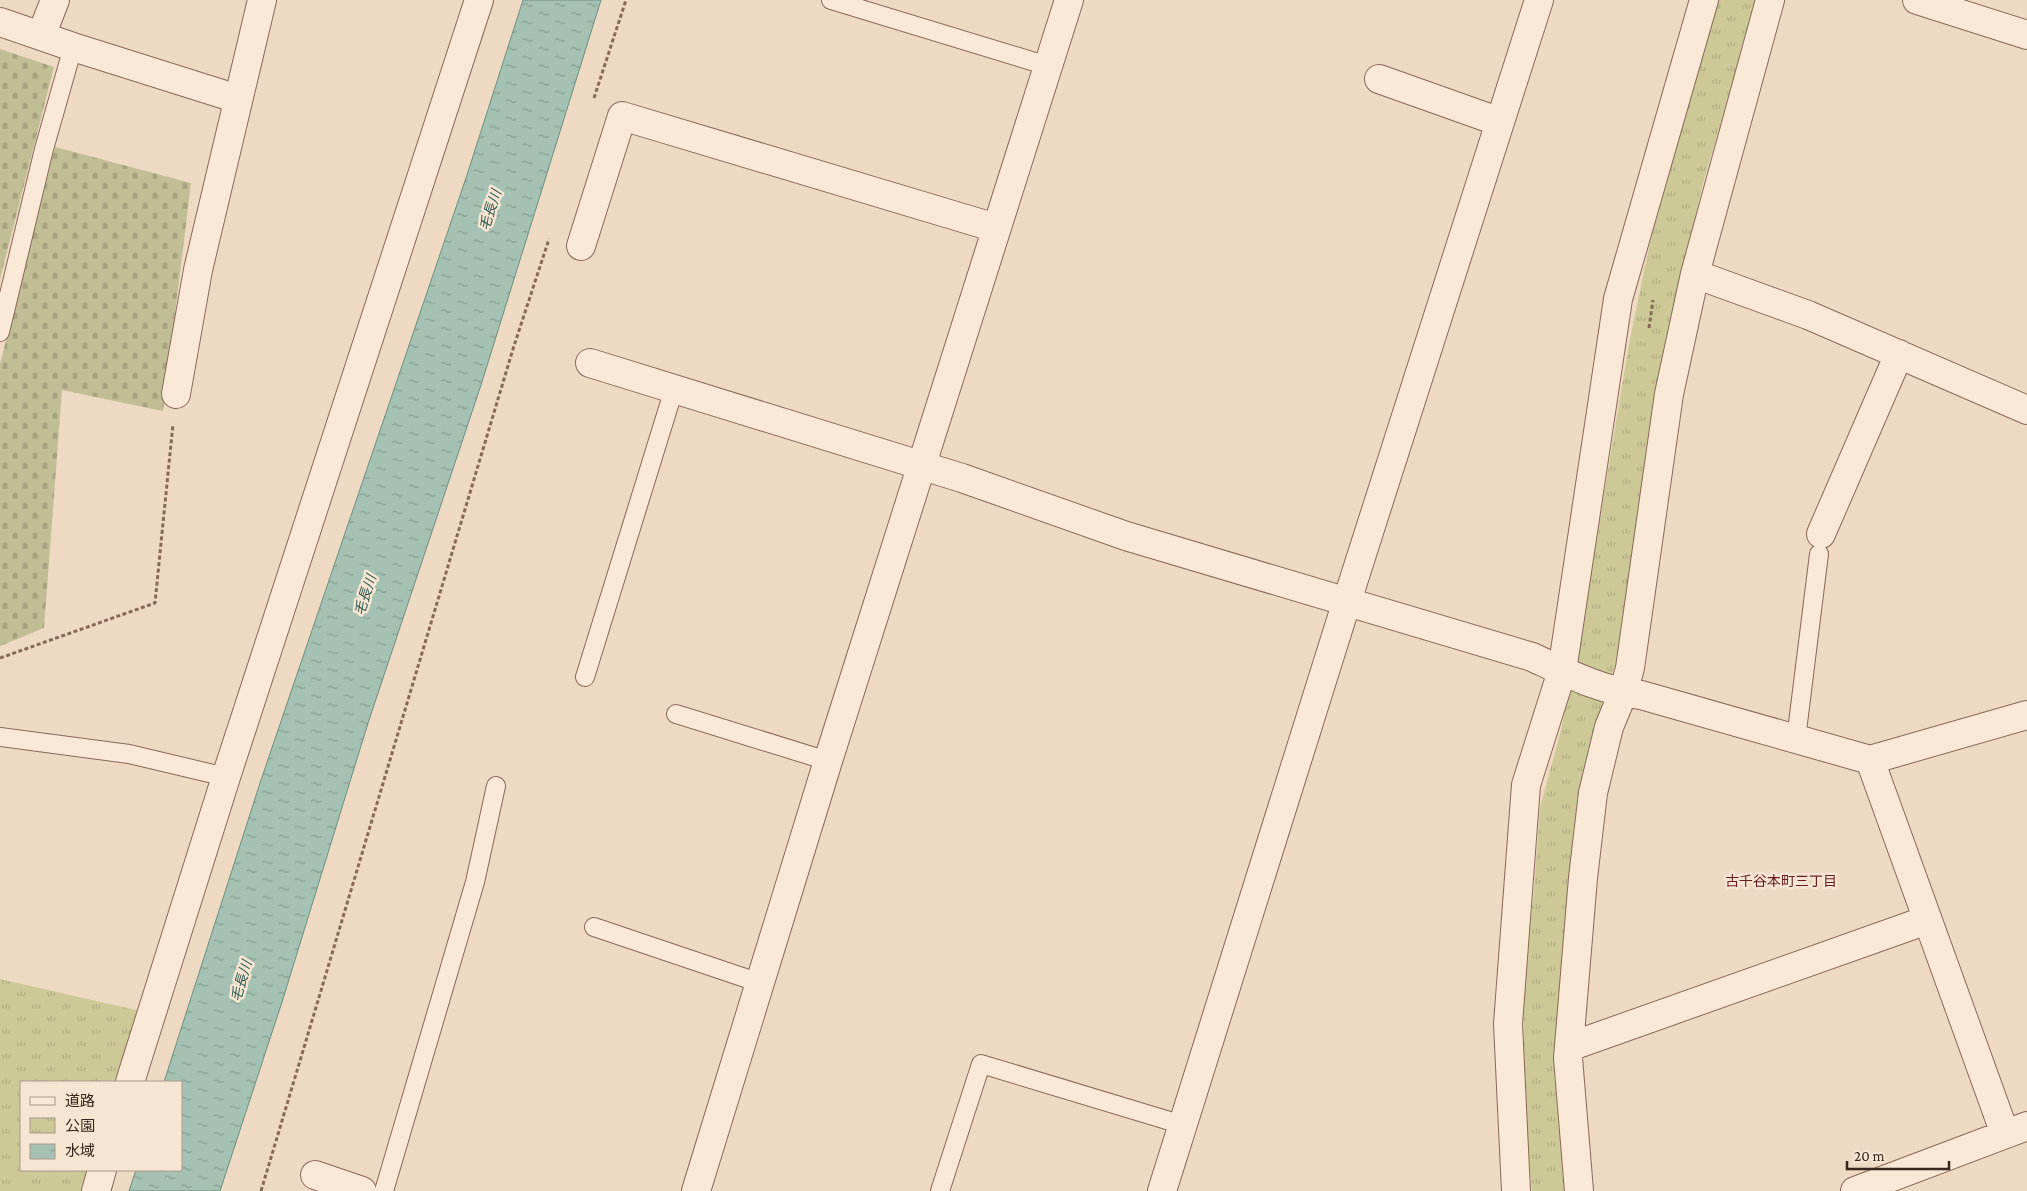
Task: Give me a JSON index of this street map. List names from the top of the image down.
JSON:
{
  "districts": ["古千谷本町三丁目"],
  "water": ["毛長川"],
  "legend": ["道路", "公園", "水域"],
  "scale_bar": "20 m"
}
